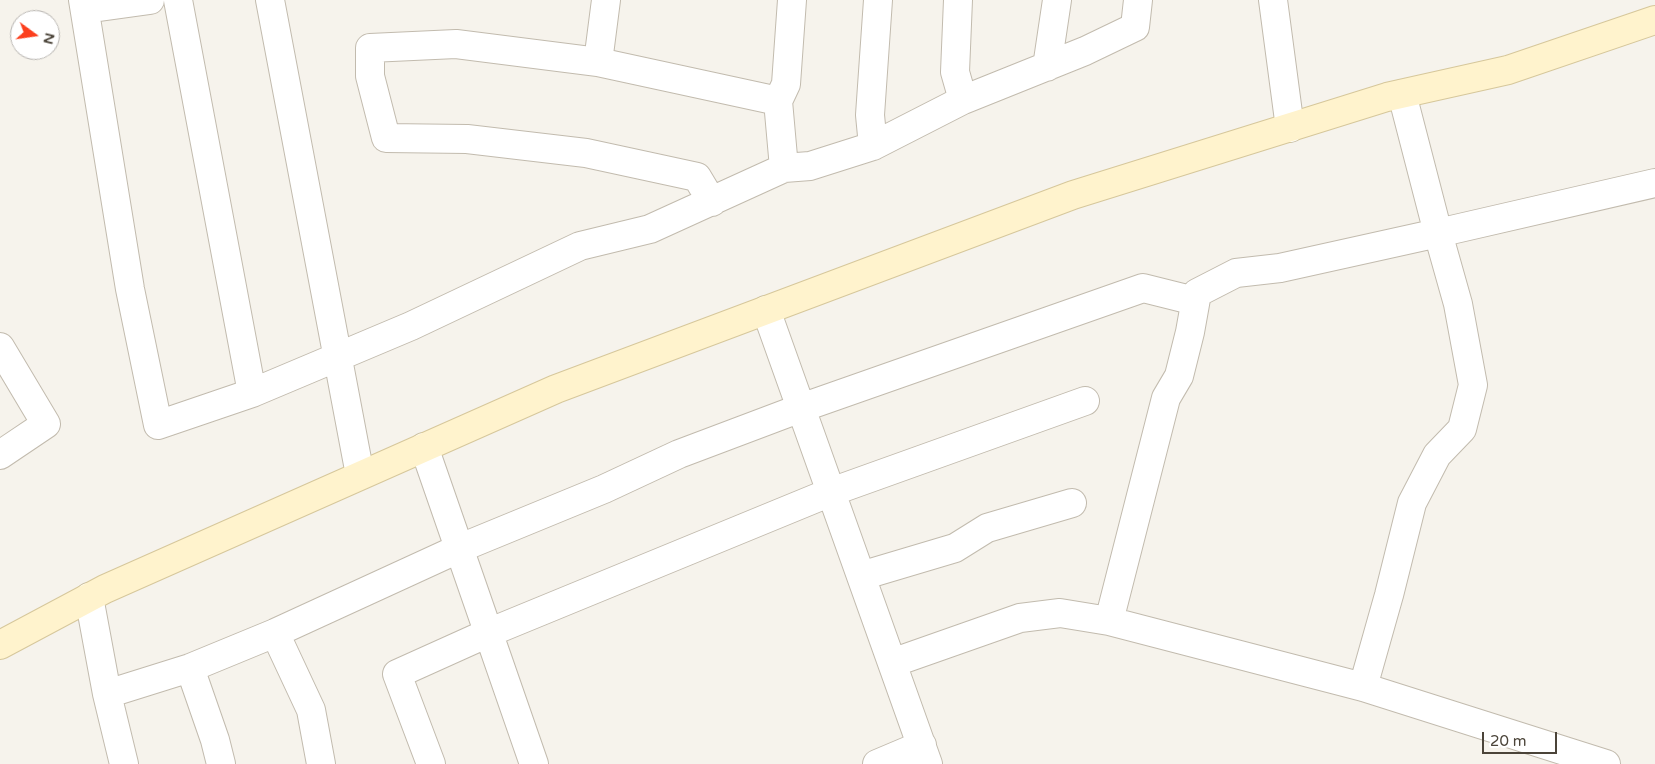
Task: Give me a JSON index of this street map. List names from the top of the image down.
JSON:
{
  "scale_bar": "20 m",
  "north": "right"
}
